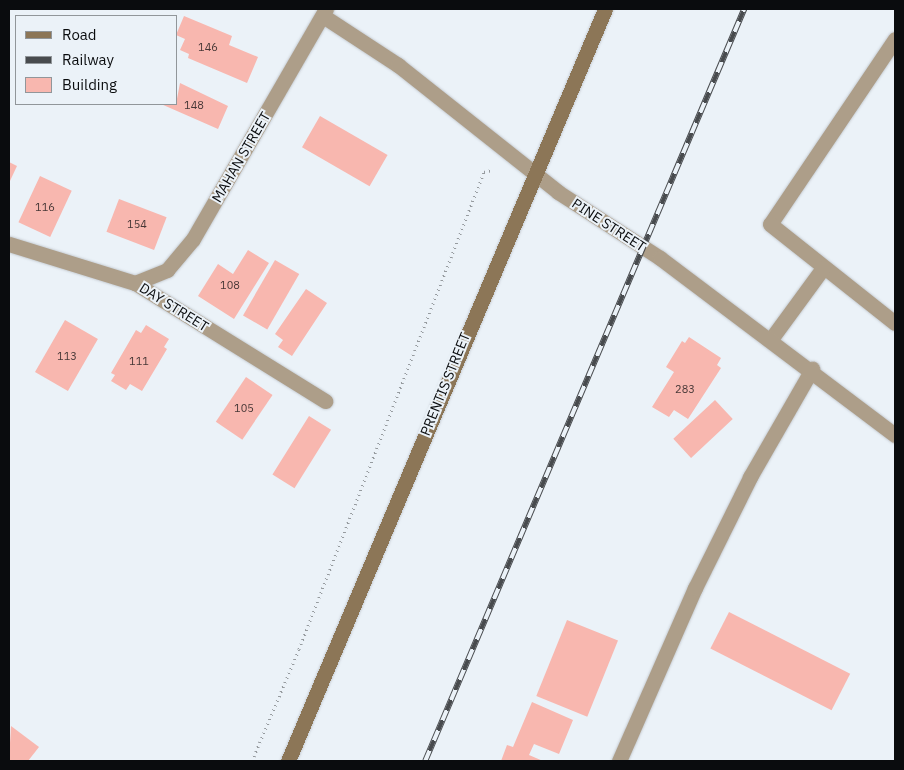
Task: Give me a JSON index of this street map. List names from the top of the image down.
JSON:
{
  "streets": {
    "street": [
      "MAHAN STREET",
      "PINE STREET",
      "DAY STREET",
      "PRENTIS STREET"
    ]
  },
  "crossings": [
    ["MAHAN STREET", "PINE STREET"],
    ["MAHAN STREET", "DAY STREET"],
    ["PINE STREET", "PRENTIS STREET"]
  ],
  "house_numbers": [
    "146",
    "148",
    "116",
    "154",
    "108",
    "113",
    "111",
    "283",
    "105"
  ],
  "legend": ["Road", "Railway", "Building"]
}
